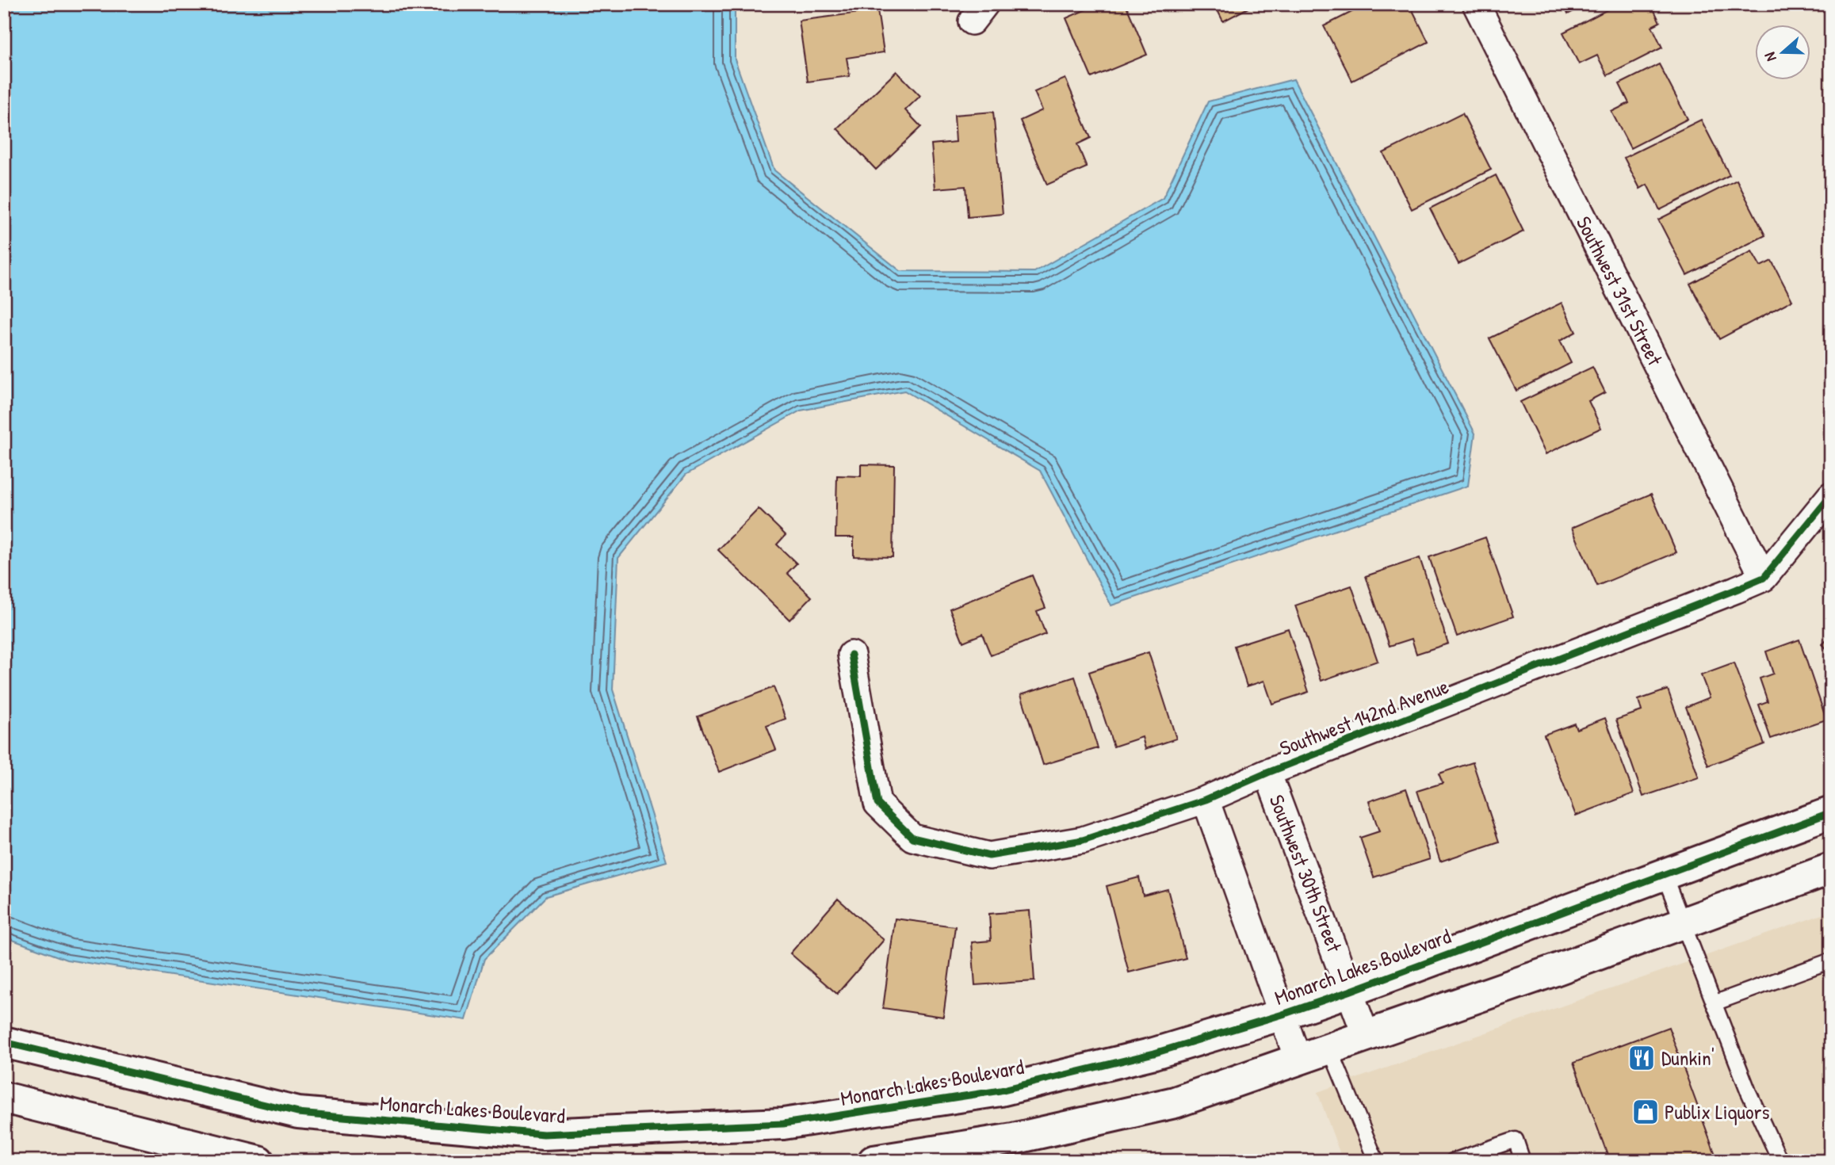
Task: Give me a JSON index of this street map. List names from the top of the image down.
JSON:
{
  "streets": {
    "street": [
      "Southwest 31st Street",
      "Southwest 142nd Avenue",
      "Southwest 30th Street",
      "Monarch Lakes Boulevard"
    ]
  },
  "crossings": [
    ["Southwest 31st Street", "Southwest 142nd Avenue"],
    ["Southwest 142nd Avenue", "Southwest 30th Street"],
    ["Southwest 30th Street", "Monarch Lakes Boulevard"]
  ],
  "places": {
    "restaurant": ["Dunkin'"],
    "shop": ["Publix Liquors"]
  },
  "north": "left"
}
